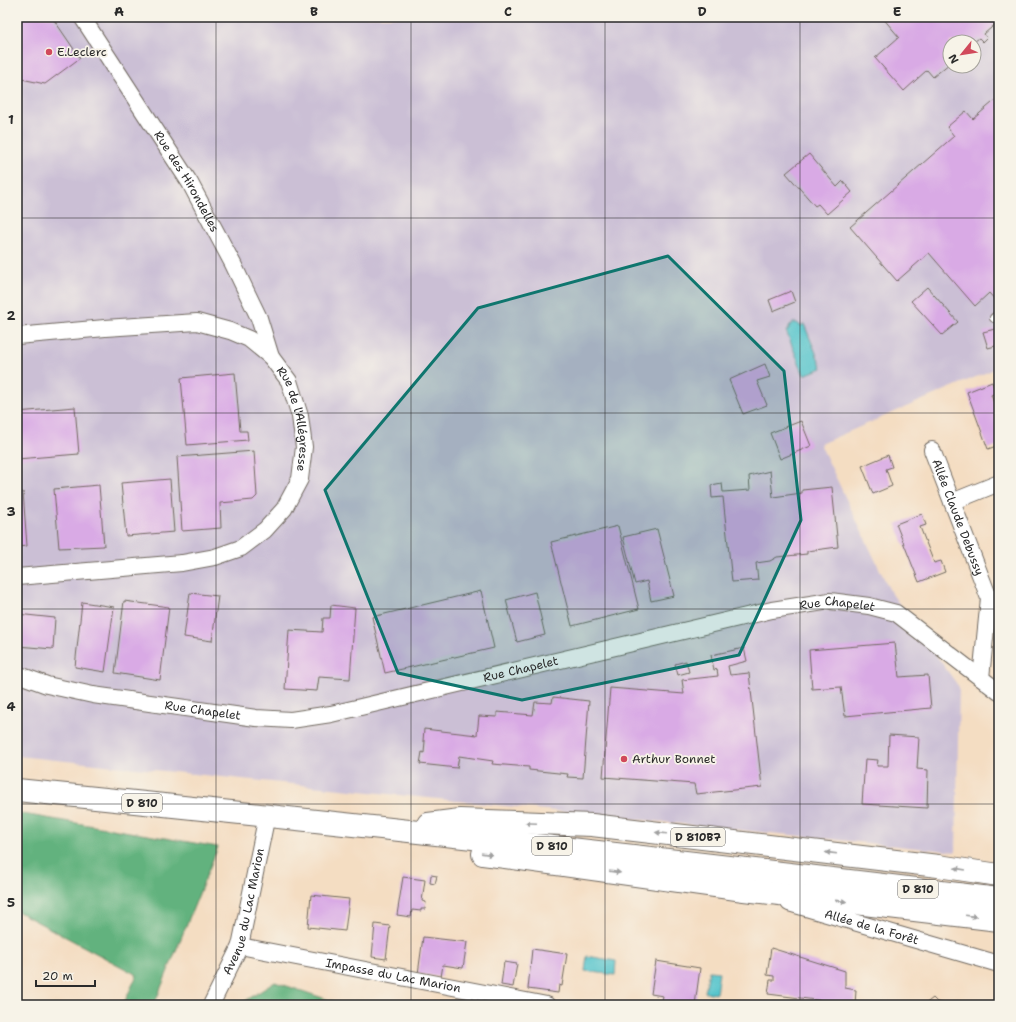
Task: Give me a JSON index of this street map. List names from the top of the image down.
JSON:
{
  "streets": {
    "main road": ["D 810", "D 810B7"],
    "street": [
      "Rue des Hirondelles",
      "Rue de l'Allégresse",
      "Allée Claude Debussy",
      "Rue Chapelet",
      "Avenue du Lac Marion",
      "Allée de la Forêt",
      "Impasse du Lac Marion"
    ]
  },
  "crossings": [
    ["Rue des Hirondelles", "Rue de l'Allégresse"],
    ["Allée Claude Debussy", "Rue Chapelet"],
    ["D 810", "D 810B7"],
    ["D 810", "Avenue du Lac Marion"],
    ["Avenue du Lac Marion", "Impasse du Lac Marion"]
  ],
  "places": ["E.Leclerc", "Arthur Bonnet"],
  "scale_bar": "20 m",
  "north": "bottom left",
  "grid": {
    "columns": [
      "A",
      "B",
      "C",
      "D",
      "E"
    ],
    "rows": [
      "1",
      "2",
      "3",
      "4",
      "5"
    ]
  }
}
